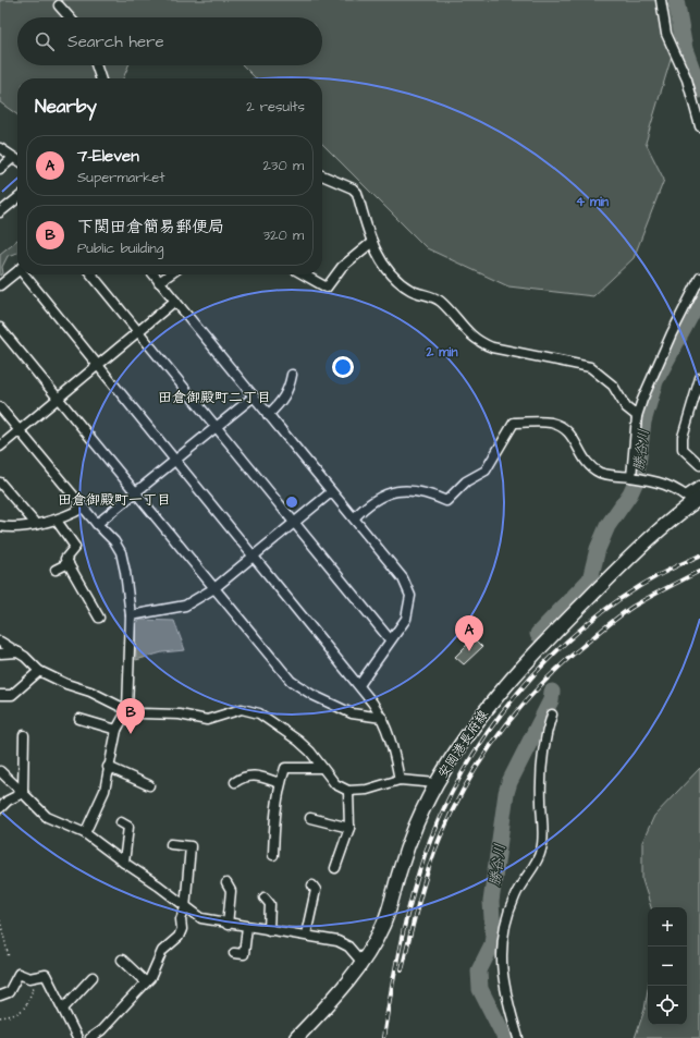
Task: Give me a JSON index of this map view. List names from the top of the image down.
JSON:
{
  "streets": {
    "main road": ["安岡港長府線"]
  },
  "districts": ["田倉御殿町二丁目", "田倉御殿町一丁目"],
  "water": ["勝谷川"],
  "page": {
    "search": "Search here",
    "heading": ["Nearby", "2 results"],
    "list": [
      {
        "mark": "A",
        "name": "7-Eleven",
        "note": "Supermarket",
        "value": "230 m"
      },
      {
        "mark": "B",
        "name": "下関田倉簡易郵便局",
        "note": "Public building",
        "value": "320 m"
      }
    ],
    "pins": ["A", "B"],
    "map_buttons": ["+", "−"]
  },
  "rings": ["4 min", "2 min"]
}
